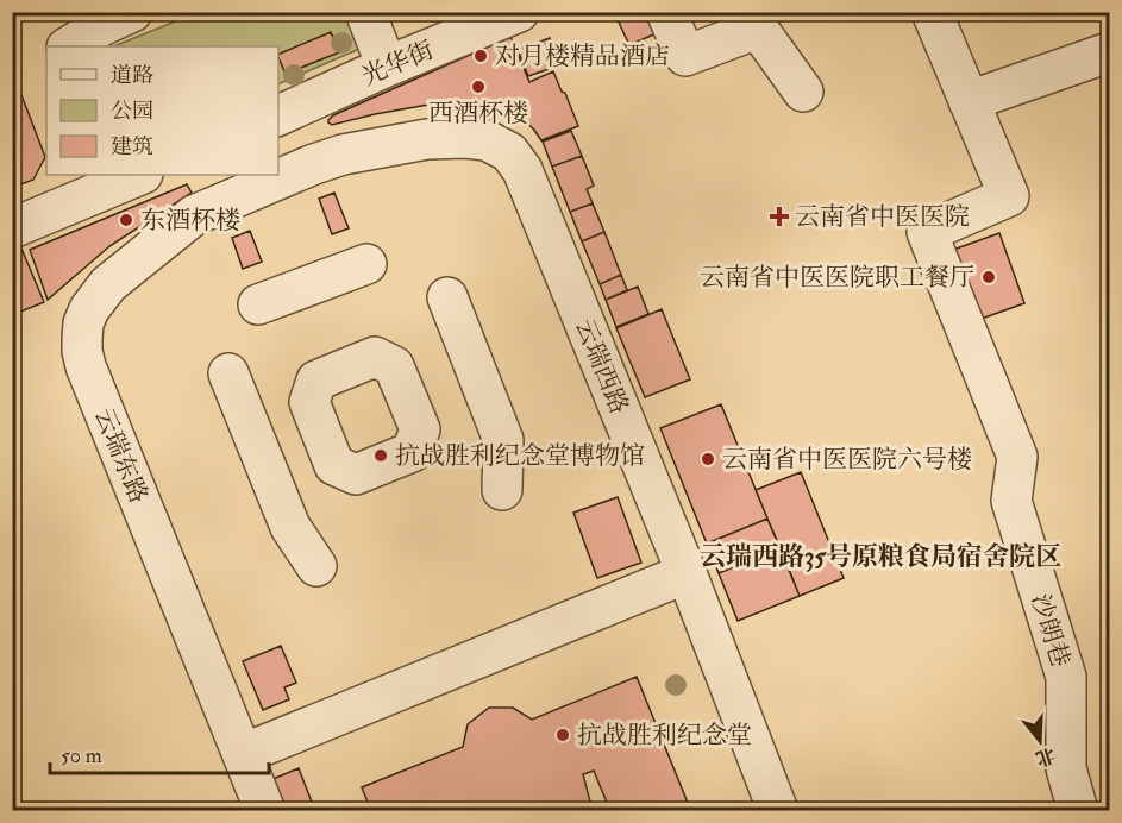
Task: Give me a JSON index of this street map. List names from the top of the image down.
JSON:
{
  "streets": {
    "street": [
      "光华街",
      "云瑞西路",
      "云瑞东路",
      "沙朗巷"
    ]
  },
  "crossings": [
    ["云瑞西路", "云瑞东路"]
  ],
  "districts": ["云瑞西路35号原粮食局宿舍院区"],
  "places": {
    "other": [
      "对月楼精品酒店",
      "西酒杯楼",
      "东酒杯楼",
      "云南省中医医院职工餐厅",
      "抗战胜利纪念堂博物馆",
      "云南省中医医院六号楼",
      "抗战胜利纪念堂"
    ],
    "health": ["云南省中医医院"]
  },
  "legend": ["道路", "公园", "建筑"],
  "scale_bar": "50 m",
  "north": "bottom"
}
